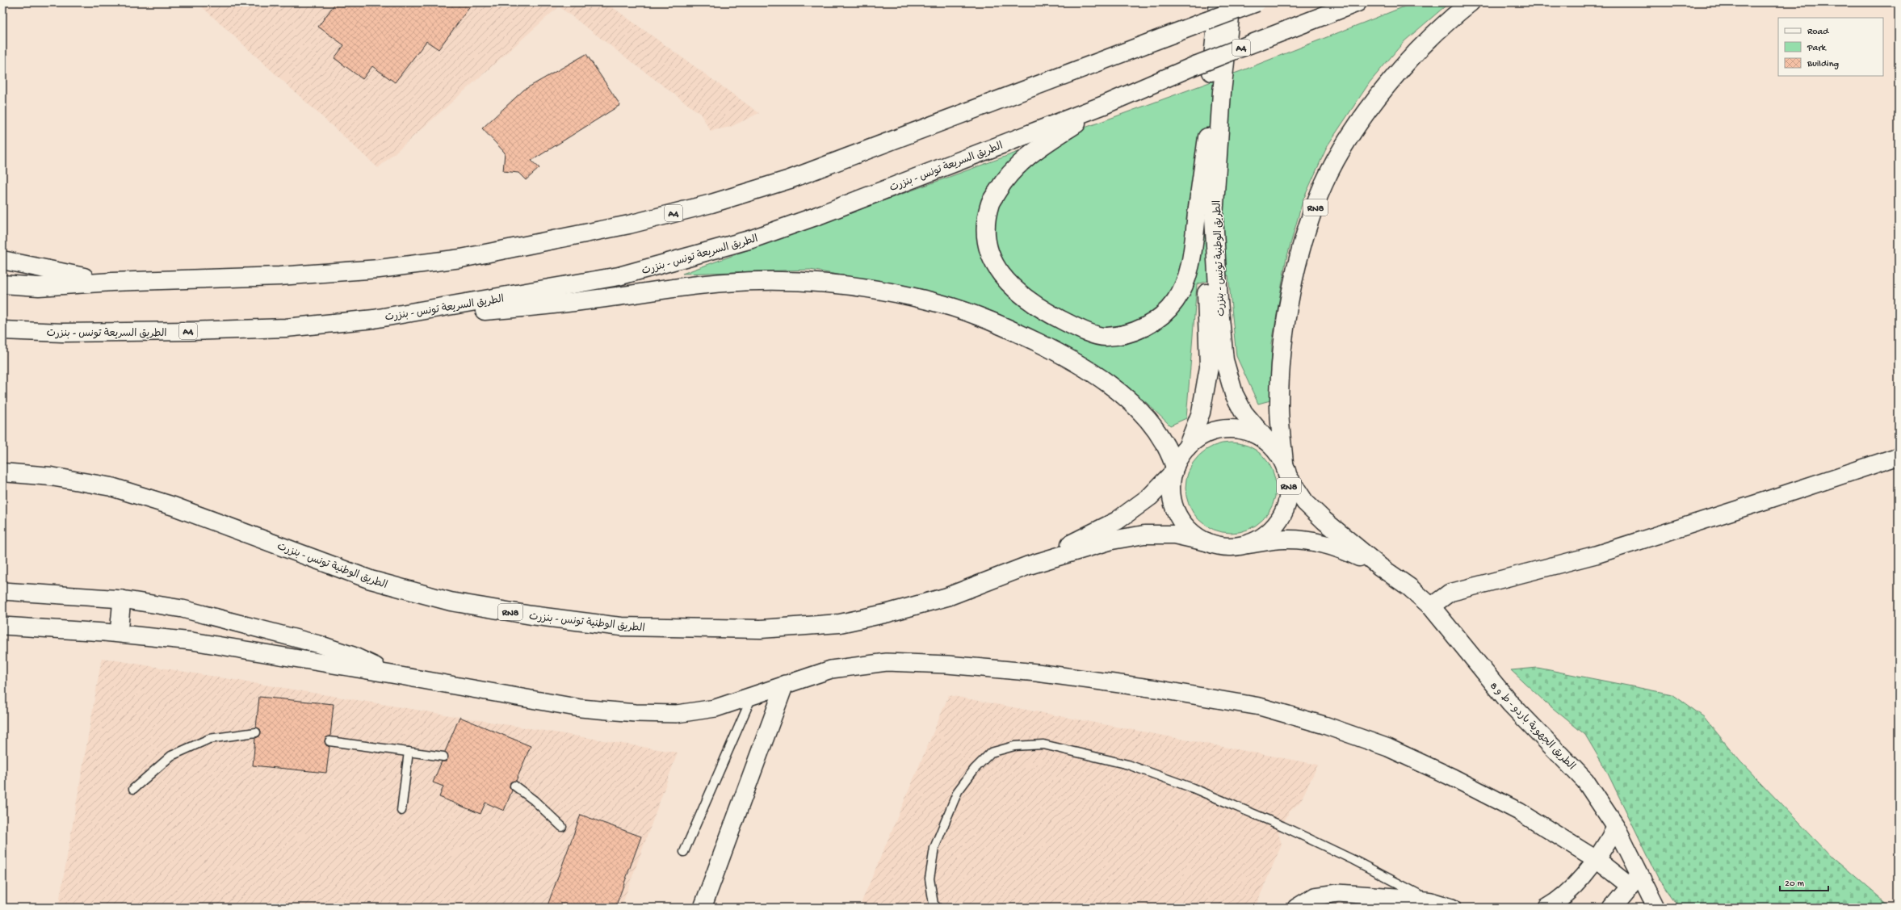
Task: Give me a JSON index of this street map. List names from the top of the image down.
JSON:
{
  "streets": {
    "main road": [
      "A4",
      "الطريق السريعة تونس - بنزرت",
      "RN8",
      "الطريق الوطنية تونس - بنزرت",
      "الطريق الجهوية باردو - ط و 8"
    ]
  },
  "crossings": [
    ["RN8", "الطريق الوطنية تونس - بنزرت"],
    ["RN8", "الطريق الجهوية باردو - ط و 8"],
    ["الطريق الوطنية تونس - بنزرت", "الطريق الجهوية باردو - ط و 8"]
  ],
  "legend": ["Road", "Park", "Building"],
  "scale_bar": "20 m"
}
